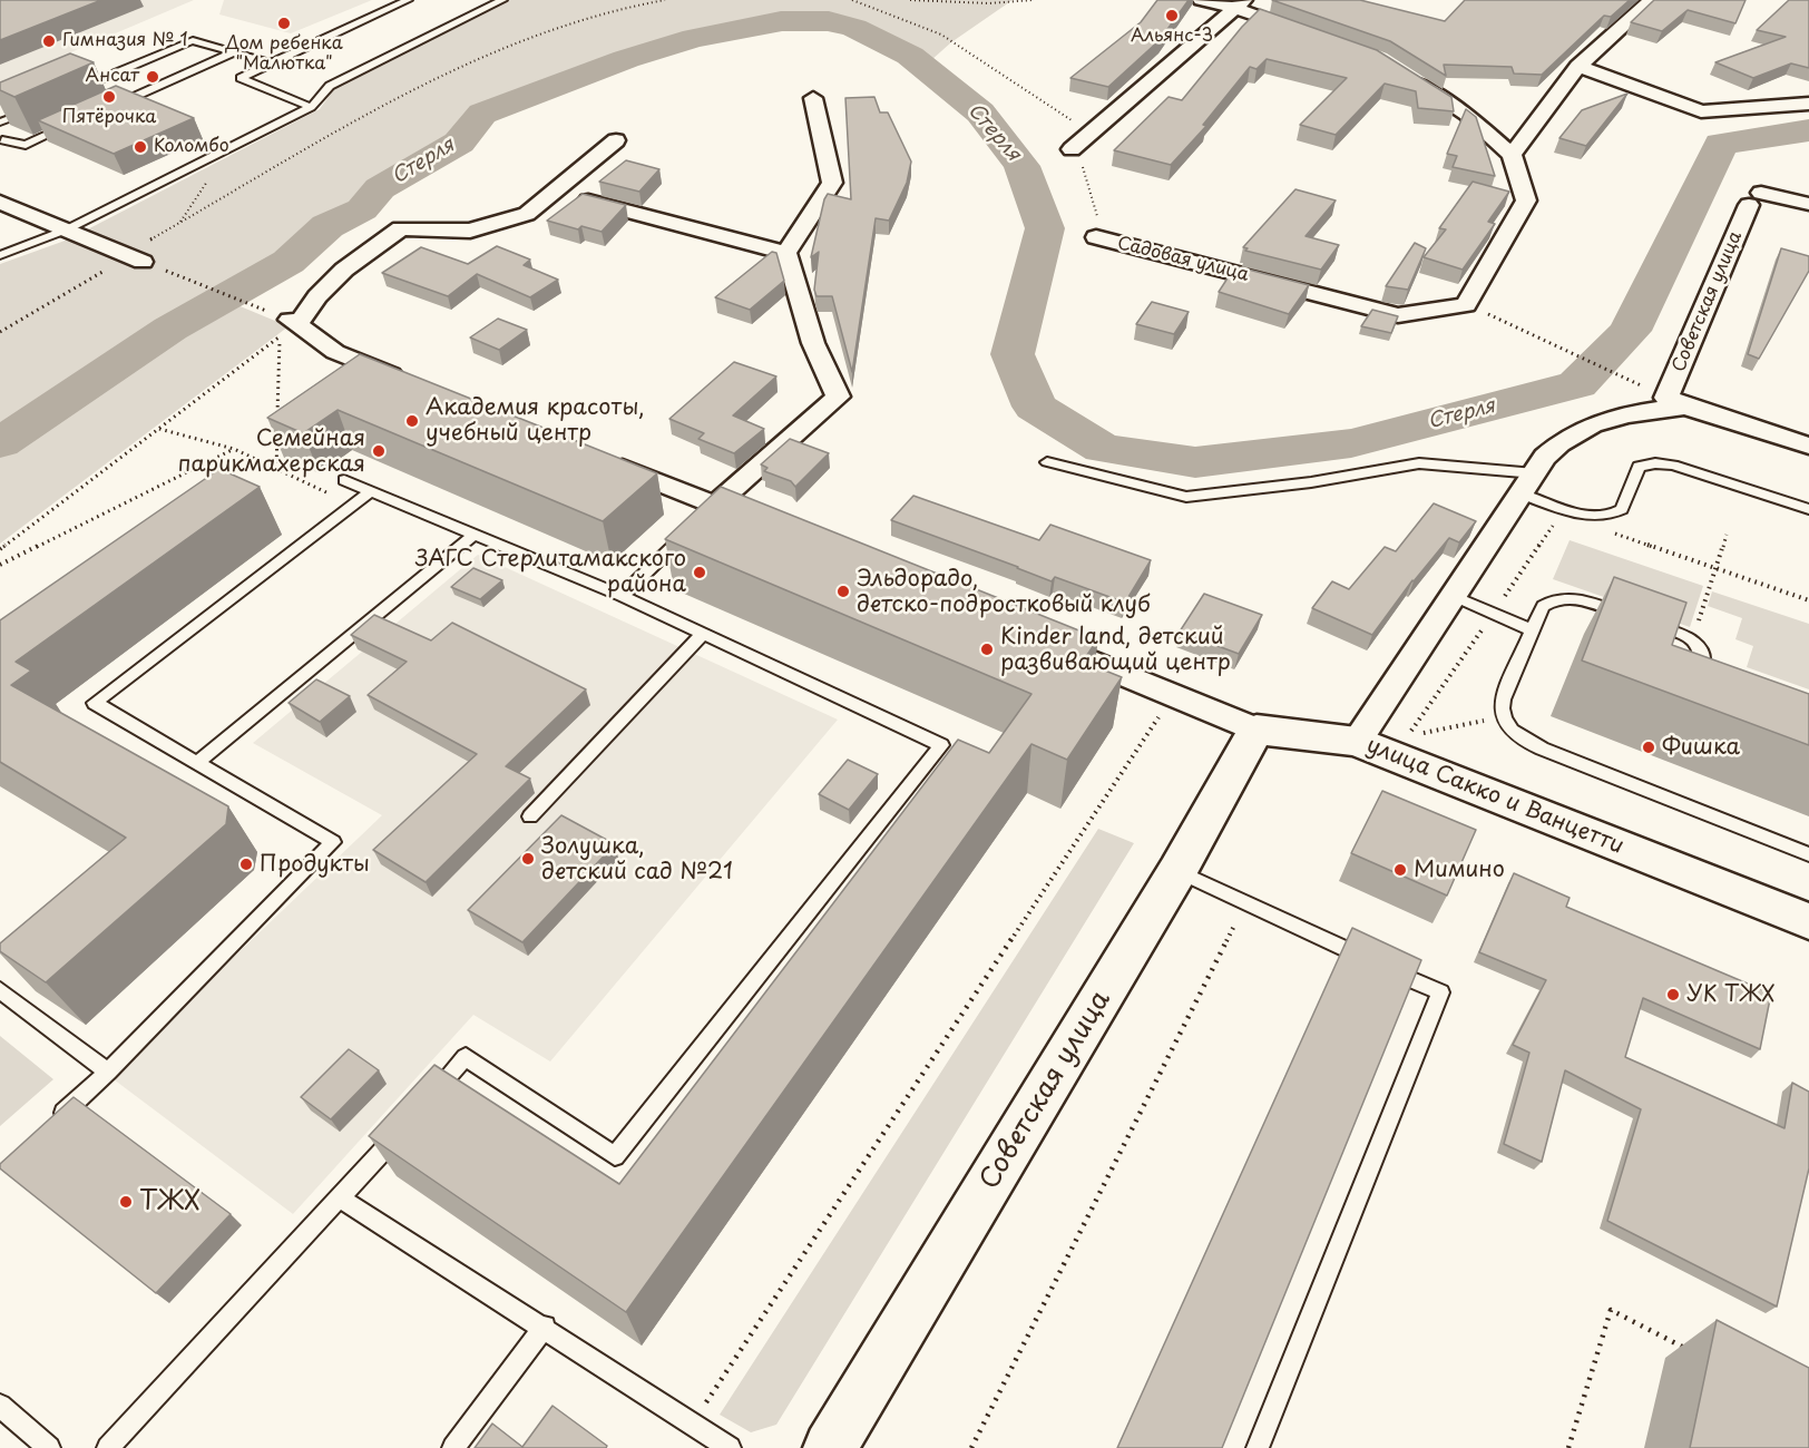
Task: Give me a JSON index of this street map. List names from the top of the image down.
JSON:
{
  "streets": {
    "street": ["Садовая улица", "Советская улица", "улица Сакко и Ванцетти"]
  },
  "crossings": [
    ["Советская улица", "улица Сакко и Ванцетти"]
  ],
  "water": ["Стерля"],
  "places": [
    "Альянс-3",
    "Дом ребенка \"Малютка\"",
    "Гимназия № 1",
    "Ансат",
    "Пятёрочка",
    "Коломбо",
    "Академия красоты, учебный центр",
    "Семейная парикмахерская",
    "ЗАГС Стерлитамакского района",
    "Эльдорадо, детско-подростковый клуб",
    "Kinder land, детский развивающий центр",
    "Фишка",
    "Золушка, детский сад №21",
    "Продукты",
    "Мимино",
    "УК ТЖХ",
    "ТЖХ"
  ]
}
